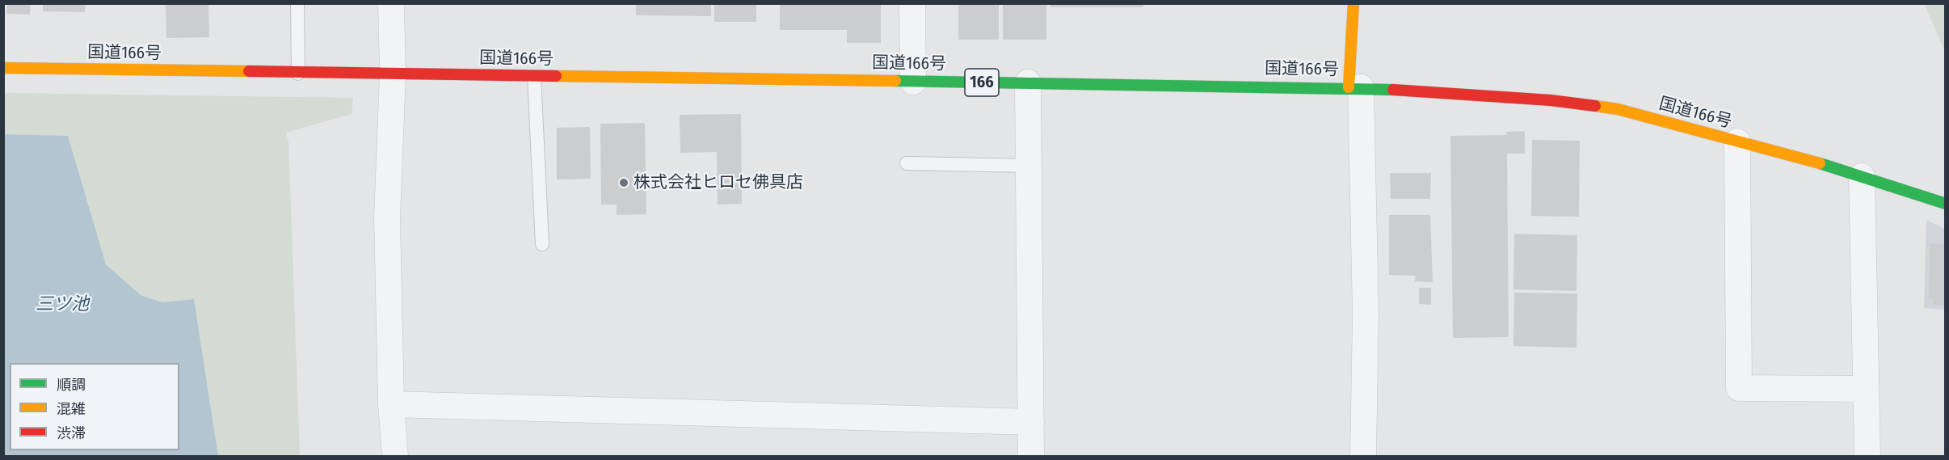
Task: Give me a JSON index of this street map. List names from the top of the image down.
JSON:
{
  "streets": {
    "main road": ["国道166号", "166"]
  },
  "water": ["三ツ池"],
  "places": ["株式会社ヒロセ佛具店"],
  "legend": ["順調", "混雑", "渋滞"]
}
